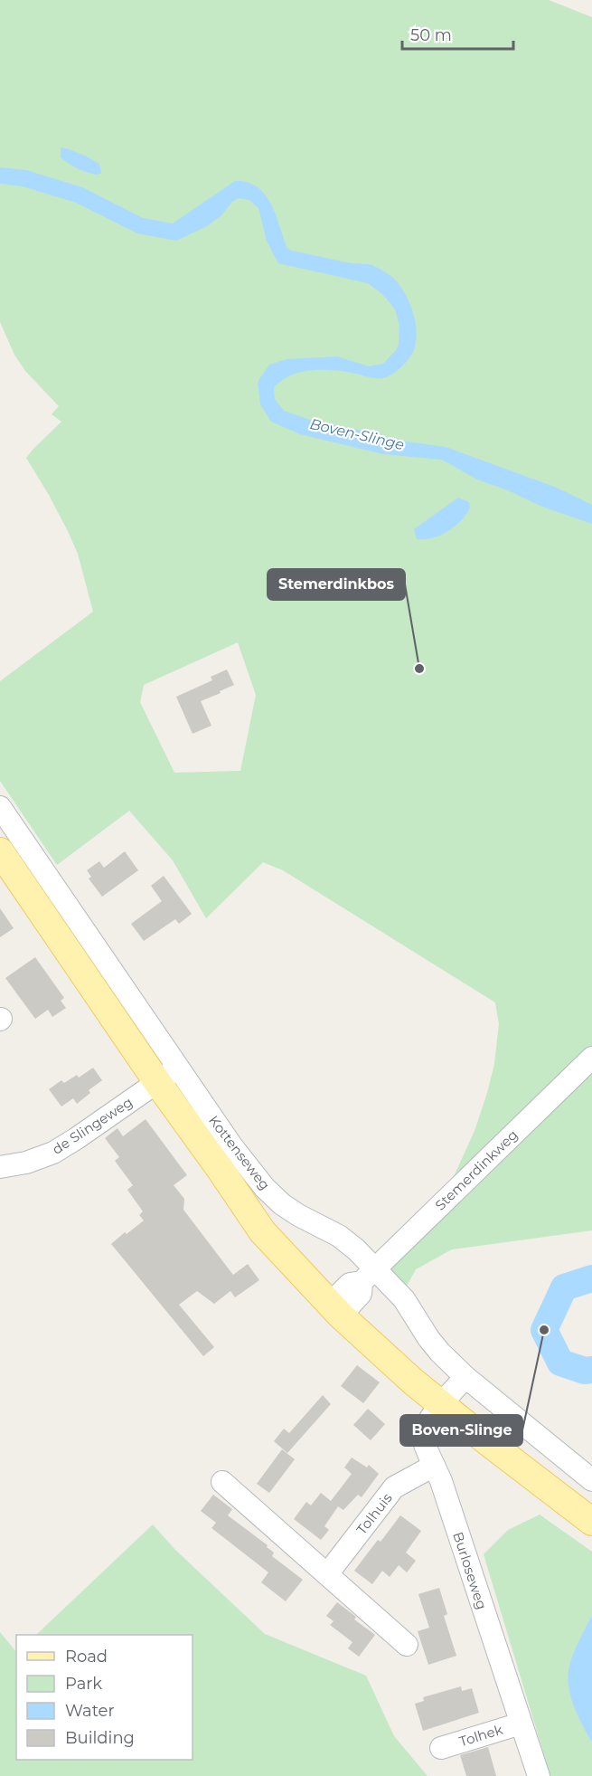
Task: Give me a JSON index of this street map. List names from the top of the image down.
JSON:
{
  "streets": {
    "main road": ["Kottenseweg"],
    "street": [
      "de Slingeweg",
      "Stemerdinkweg",
      "Tolhuis",
      "Burloseweg",
      "Tolhek"
    ]
  },
  "crossings": [
    ["de Slingeweg", "Kottenseweg"],
    ["Kottenseweg", "Stemerdinkweg"],
    ["Kottenseweg", "Burloseweg"],
    ["Tolhuis", "Burloseweg"],
    ["Burloseweg", "Tolhek"]
  ],
  "water": ["Boven-Slinge"],
  "places": ["Stemerdinkbos", "Boven-Slinge"],
  "legend": [
    "Road",
    "Park",
    "Water",
    "Building"
  ],
  "scale_bar": "50 m"
}
